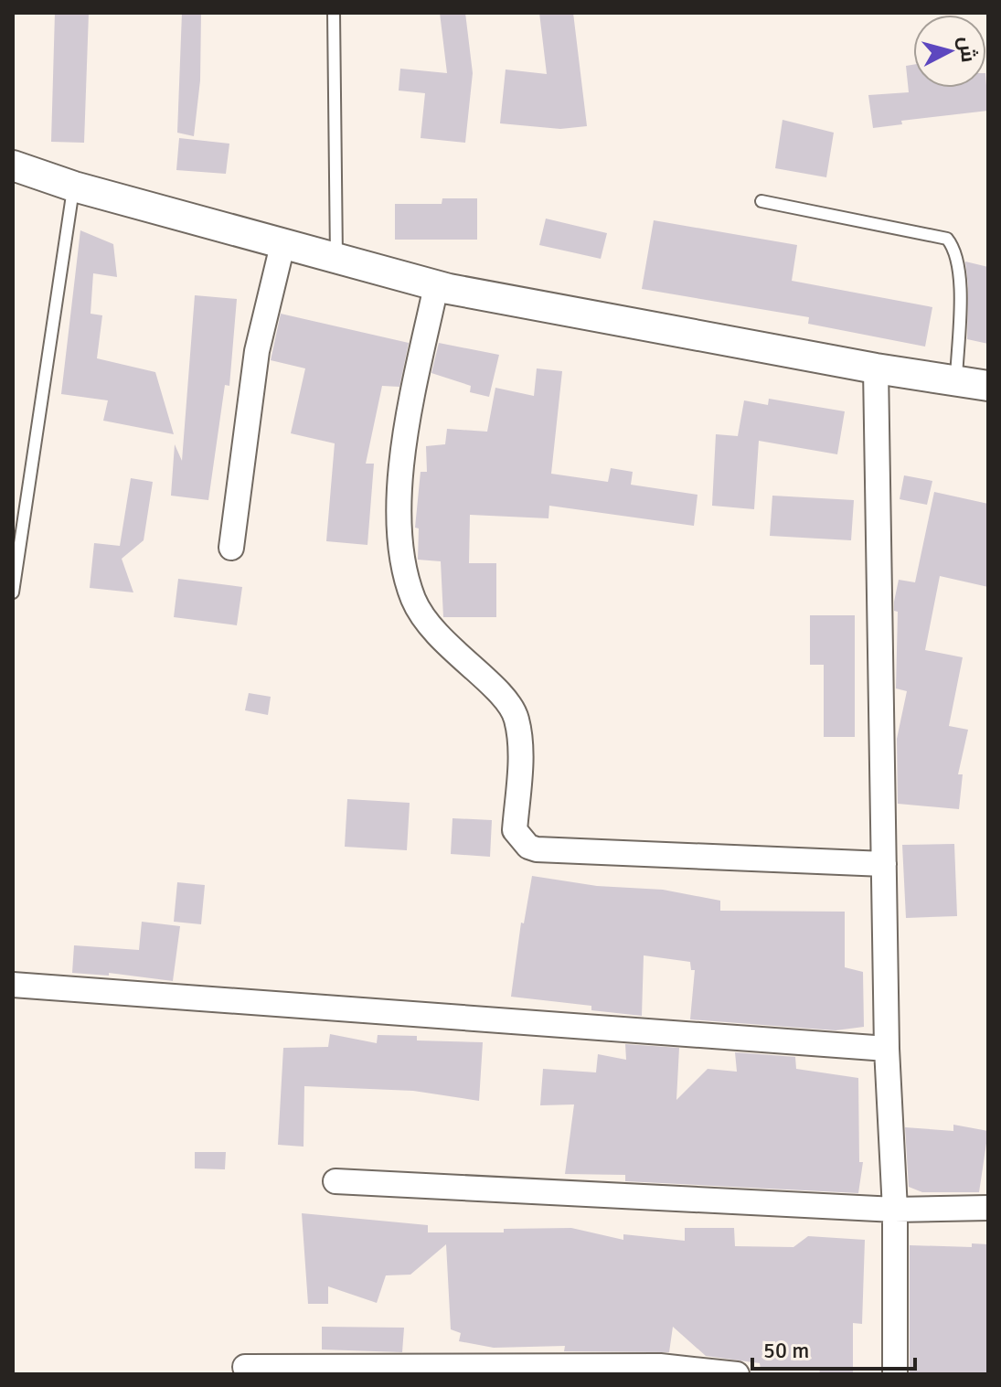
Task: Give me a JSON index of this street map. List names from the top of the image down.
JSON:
{
  "scale_bar": "50 m",
  "north": "right"
}
